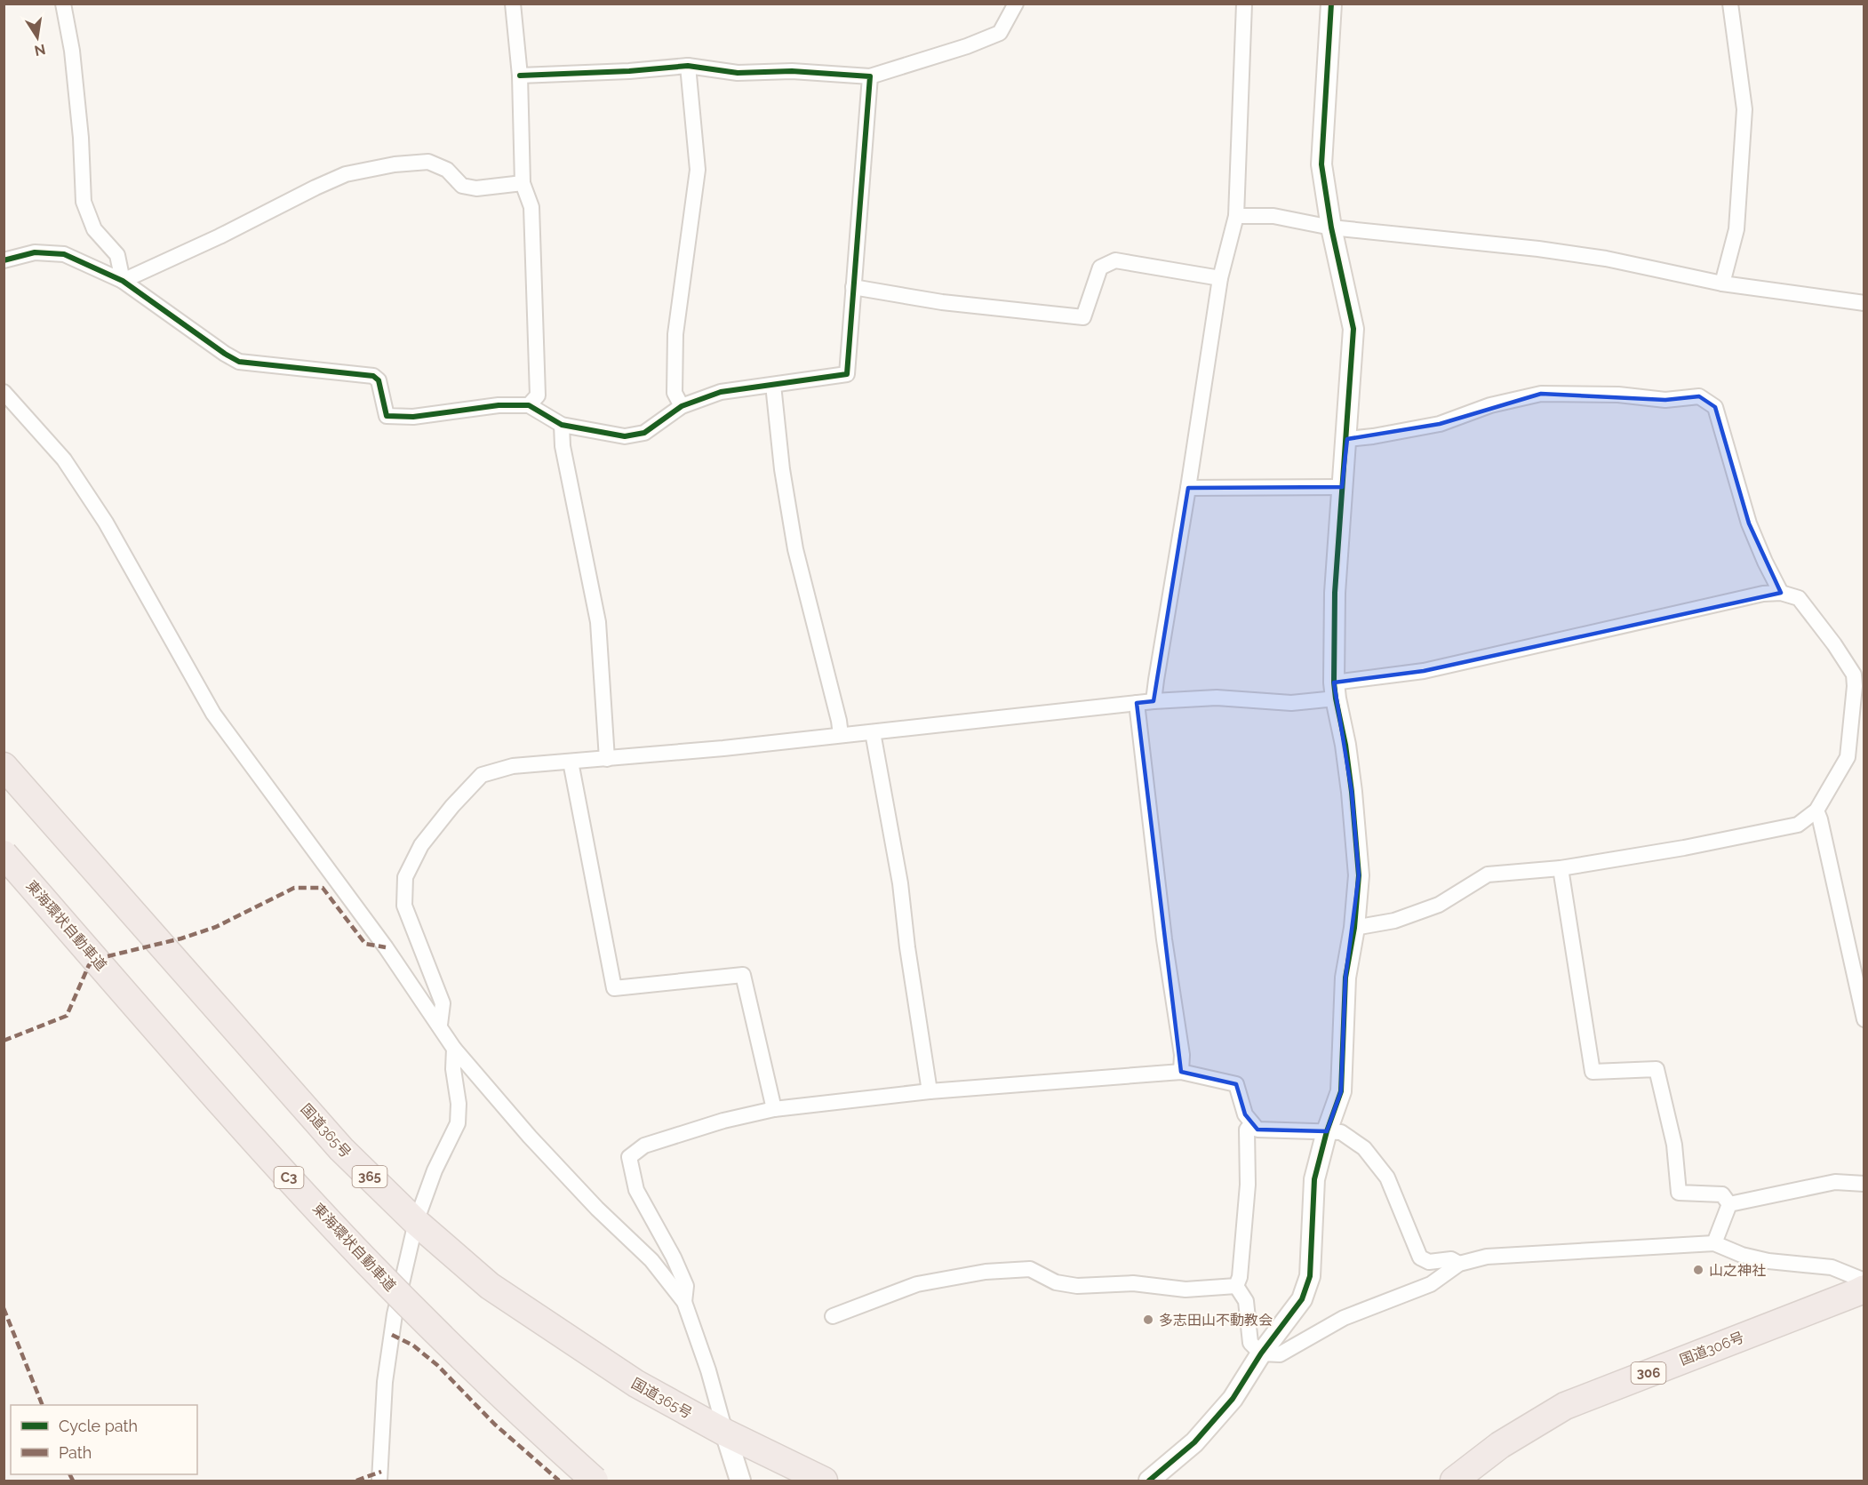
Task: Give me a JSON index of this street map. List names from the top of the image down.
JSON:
{
  "streets": {
    "highway": [
      "東海環状自動車道",
      "国道365号",
      "365",
      "C3",
      "国道306号",
      "306"
    ]
  },
  "places": ["山之神社", "多志田山不動教会"],
  "legend": ["Cycle path", "Path"],
  "north": "bottom"
}
